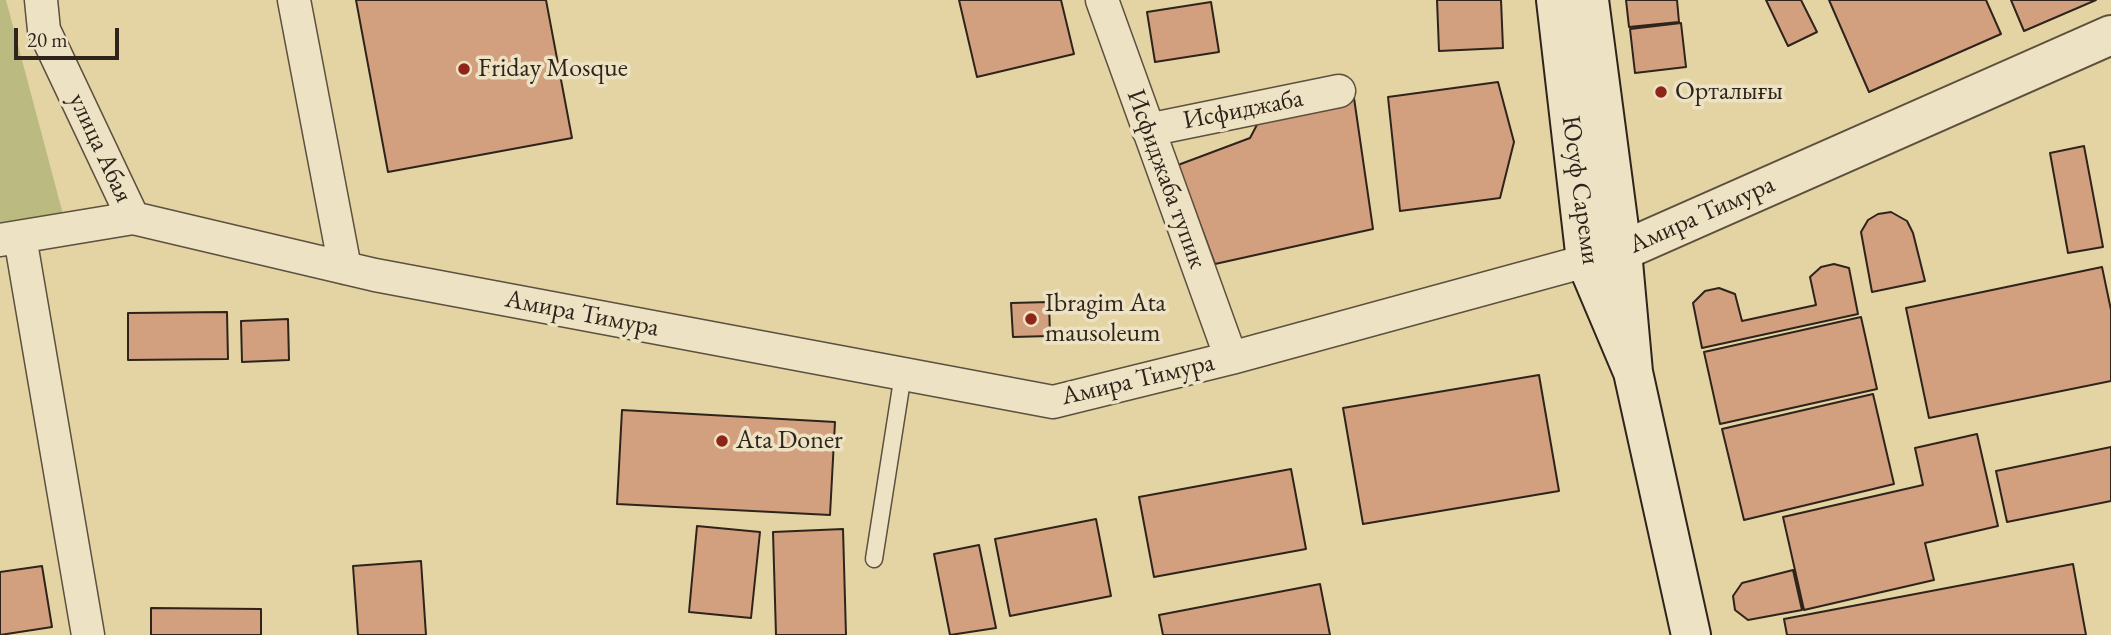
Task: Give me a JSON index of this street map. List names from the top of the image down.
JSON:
{
  "streets": {
    "main road": ["Юсуф Сареми", "Амира Тимура"],
    "street": ["Исфиджаба", "улица Абая", "Исфиджаба тупик"]
  },
  "crossings": [
    ["Исфиджаба", "Исфиджаба тупик"],
    ["улица Абая", "Амира Тимура"],
    ["Исфиджаба тупик", "Амира Тимура"],
    ["Юсуф Сареми", "Амира Тимура"]
  ],
  "places": [
    "Friday Mosque",
    "Орталығы",
    "Ibragim Ata mausoleum",
    "Ata Doner"
  ],
  "scale_bar": "20 m"
}
